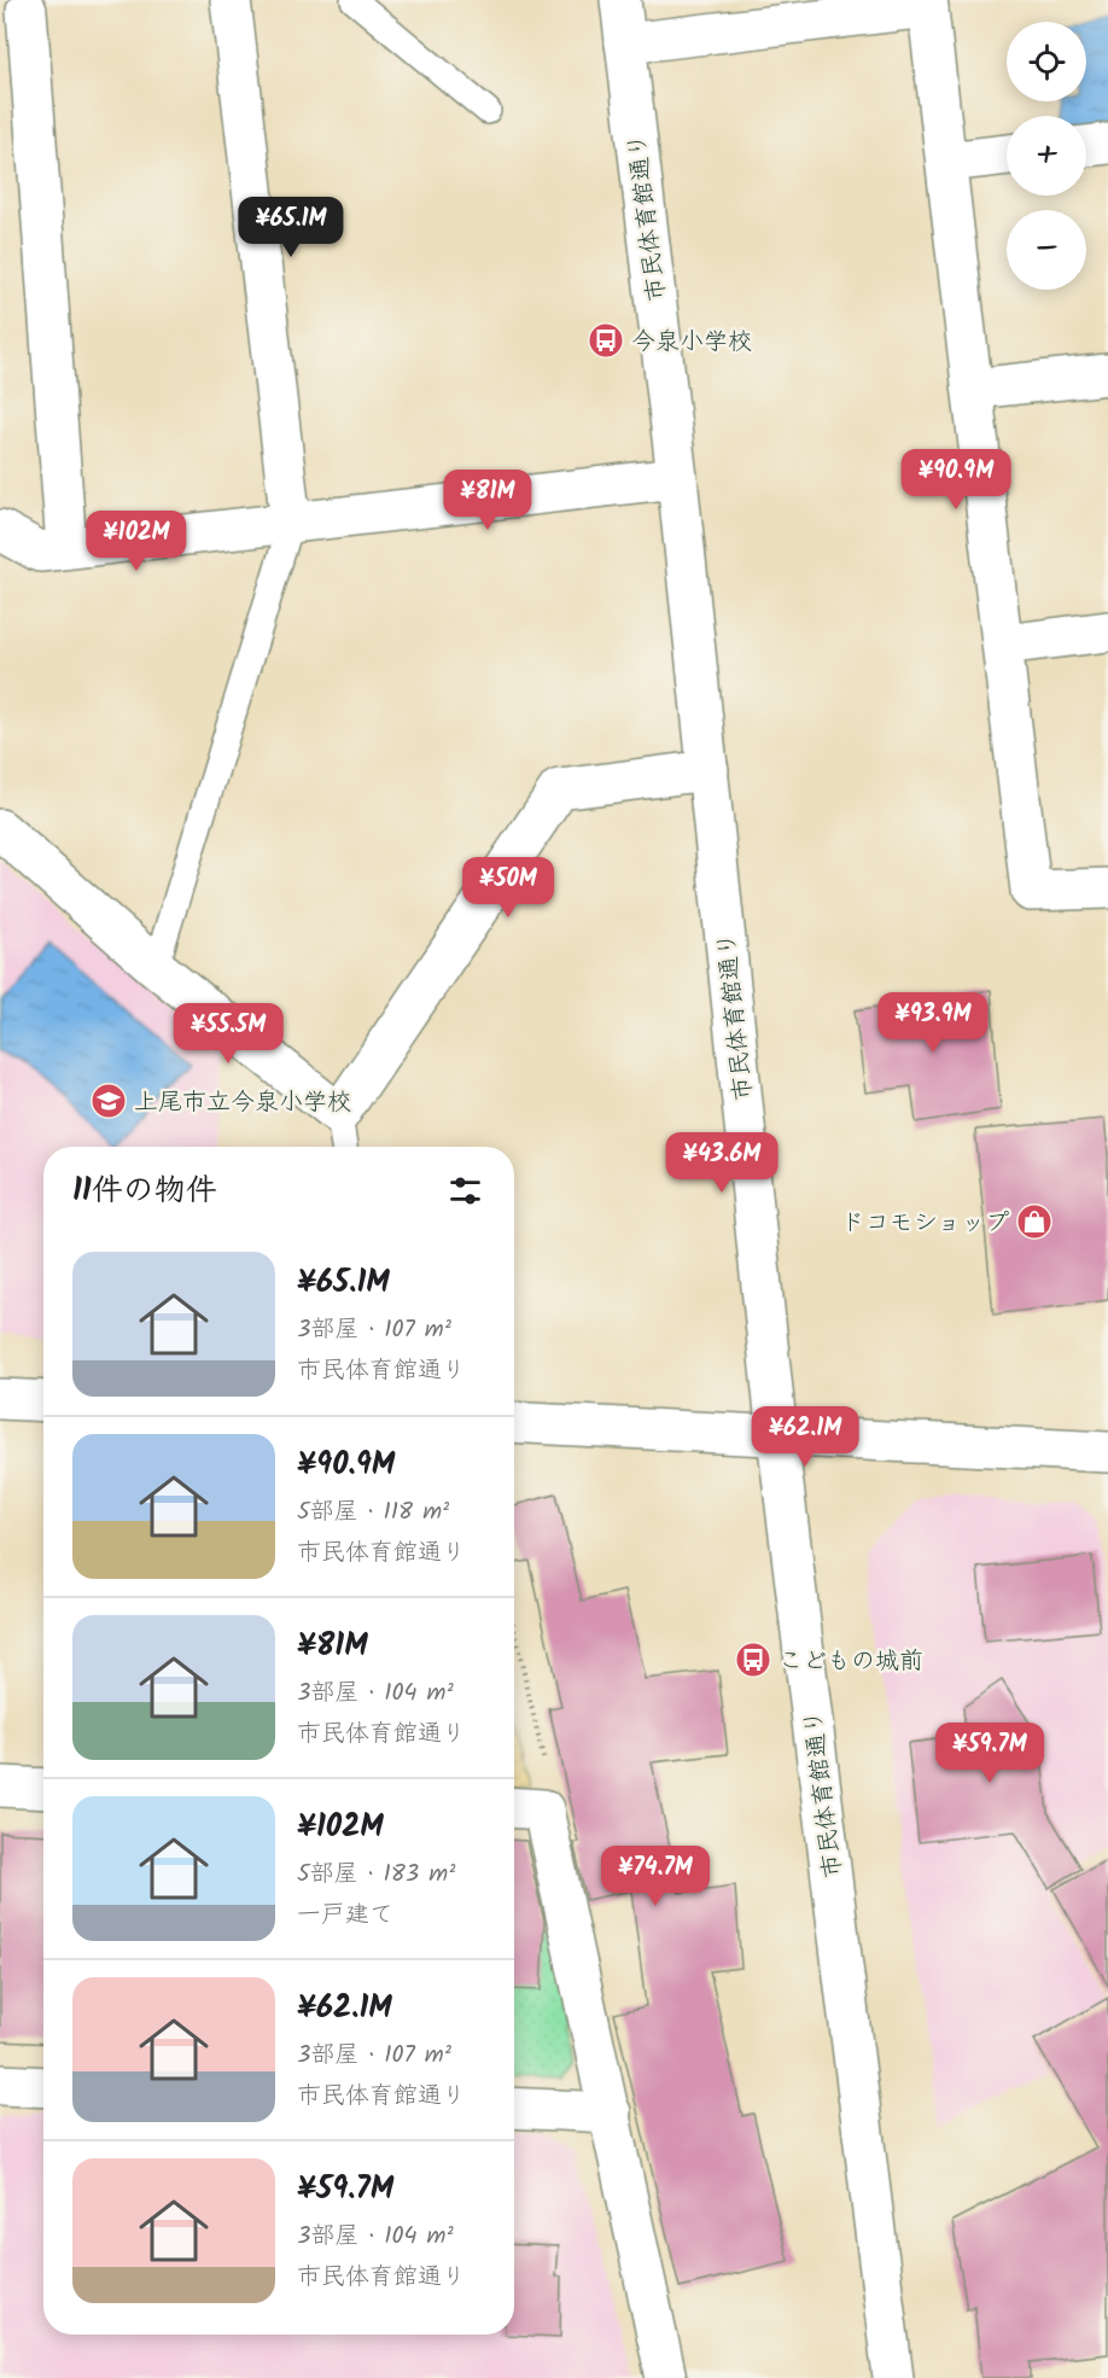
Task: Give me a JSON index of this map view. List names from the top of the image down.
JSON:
{
  "streets": {
    "street": ["市民体育館通り"]
  },
  "places": {
    "bus stop": ["今泉小学校", "こどもの城前"],
    "school or university": ["上尾市立今泉小学校"],
    "shop": ["ドコモショップ"]
  },
  "page": {
    "map_buttons": ["+", "−"],
    "price": [
      "¥65.1M",
      "¥90.9M",
      "¥81M",
      "¥102M",
      "¥50M",
      "¥93.9M",
      "¥55.5M",
      "¥43.6M",
      "¥62.1M",
      "¥59.7M",
      "¥74.7M"
    ],
    "heading": "11件の物件",
    "list": [
      {
        "name": "¥65.1M",
        "note": "3部屋 · 107 m² · 市民体育館通り"
      },
      {
        "name": "¥90.9M",
        "note": "5部屋 · 118 m² · 市民体育館通り"
      },
      {
        "name": "¥81M",
        "note": "3部屋 · 104 m² · 市民体育館通り"
      },
      {
        "name": "¥102M",
        "note": "5部屋 · 183 m² · 一戸建て"
      },
      {
        "name": "¥62.1M",
        "note": "3部屋 · 107 m² · 市民体育館通り"
      },
      {
        "name": "¥59.7M",
        "note": "3部屋 · 104 m² · 市民体育館通り"
      }
    ]
  }
}
